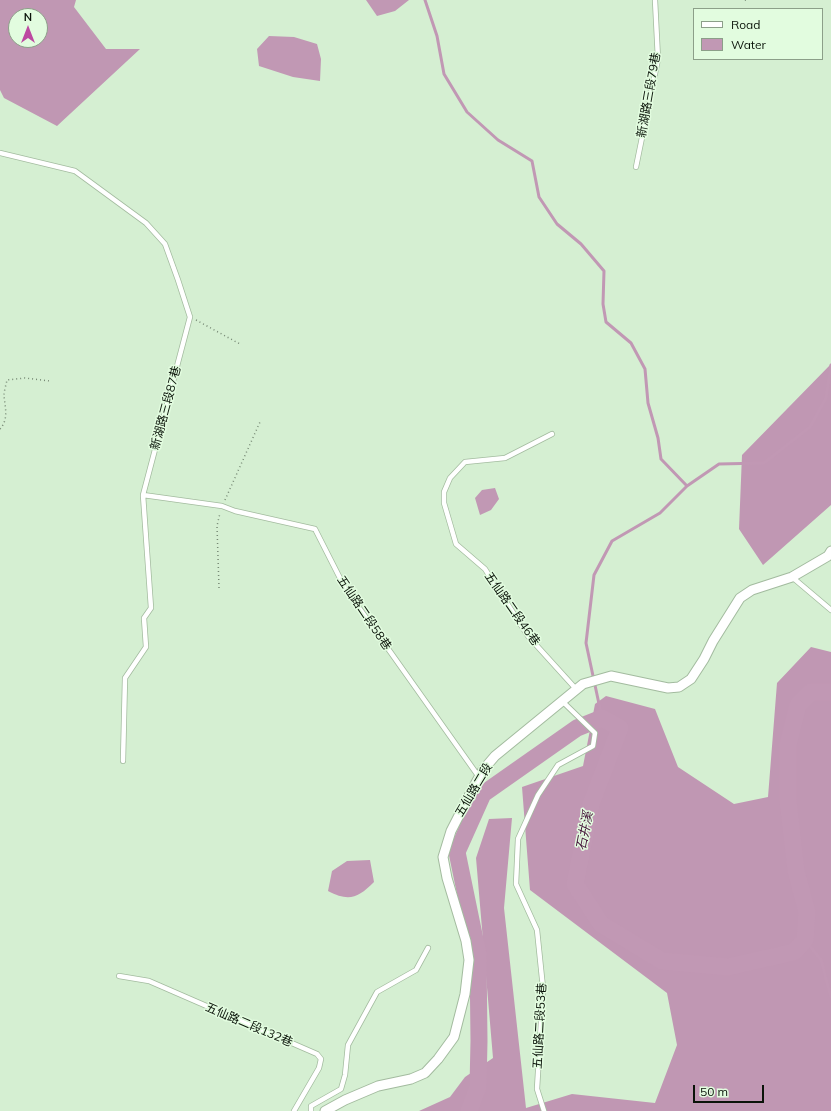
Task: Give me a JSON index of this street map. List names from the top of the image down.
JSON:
{
  "streets": {
    "street": ["五仙路二段"],
    "lane": [
      "新湖路三段79巷",
      "新湖路三段87巷",
      "五仙路二段46巷",
      "五仙路二段58巷",
      "五仙路二段132巷",
      "五仙路二段53巷"
    ]
  },
  "crossings": [
    ["新湖路三段87巷", "五仙路二段58巷"],
    ["五仙路二段46巷", "五仙路二段"],
    ["五仙路二段58巷", "五仙路二段"],
    ["五仙路二段", "五仙路二段53巷"]
  ],
  "water": ["石井溪"],
  "legend": ["Road", "Water"],
  "scale_bar": "50 m",
  "north": "top"
}
